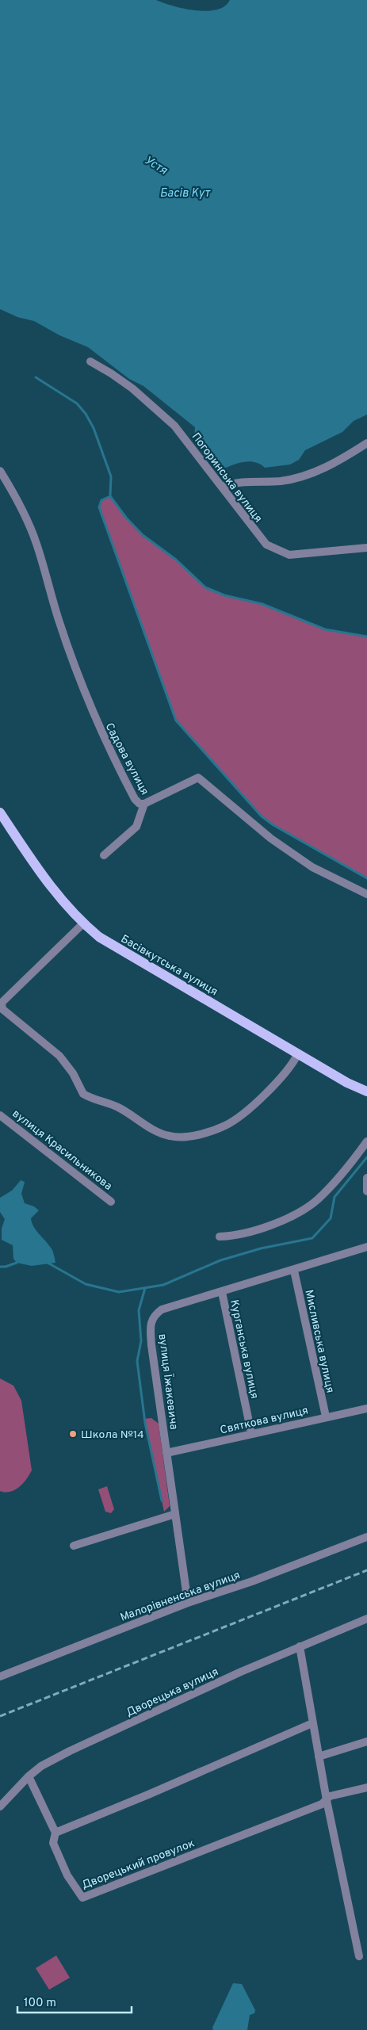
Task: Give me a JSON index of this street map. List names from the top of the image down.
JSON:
{
  "streets": {
    "main road": ["Басівкутська вулиця"],
    "street": [
      "Погоринська вулиця",
      "Садова вулиця",
      "вулиця Красильникова",
      "Мисливська вулиця",
      "Курганська вулиця",
      "вулиця Їжакевича",
      "Святкова вулиця",
      "Малорівненська вулиця",
      "Дворецька вулиця",
      "Дворецький провулок"
    ]
  },
  "crossings": [
    ["Мисливська вулиця", "вулиця Їжакевича"],
    ["Мисливська вулиця", "Святкова вулиця"],
    ["Курганська вулиця", "вулиця Їжакевича"],
    ["Курганська вулиця", "Святкова вулиця"],
    ["вулиця Їжакевича", "Святкова вулиця"],
    ["вулиця Їжакевича", "Малорівненська вулиця"],
    ["Дворецька вулиця", "Дворецький провулок"]
  ],
  "water": ["Устя", "Басів Кут"],
  "places": ["Школа №14"],
  "scale_bar": "100 m"
}
